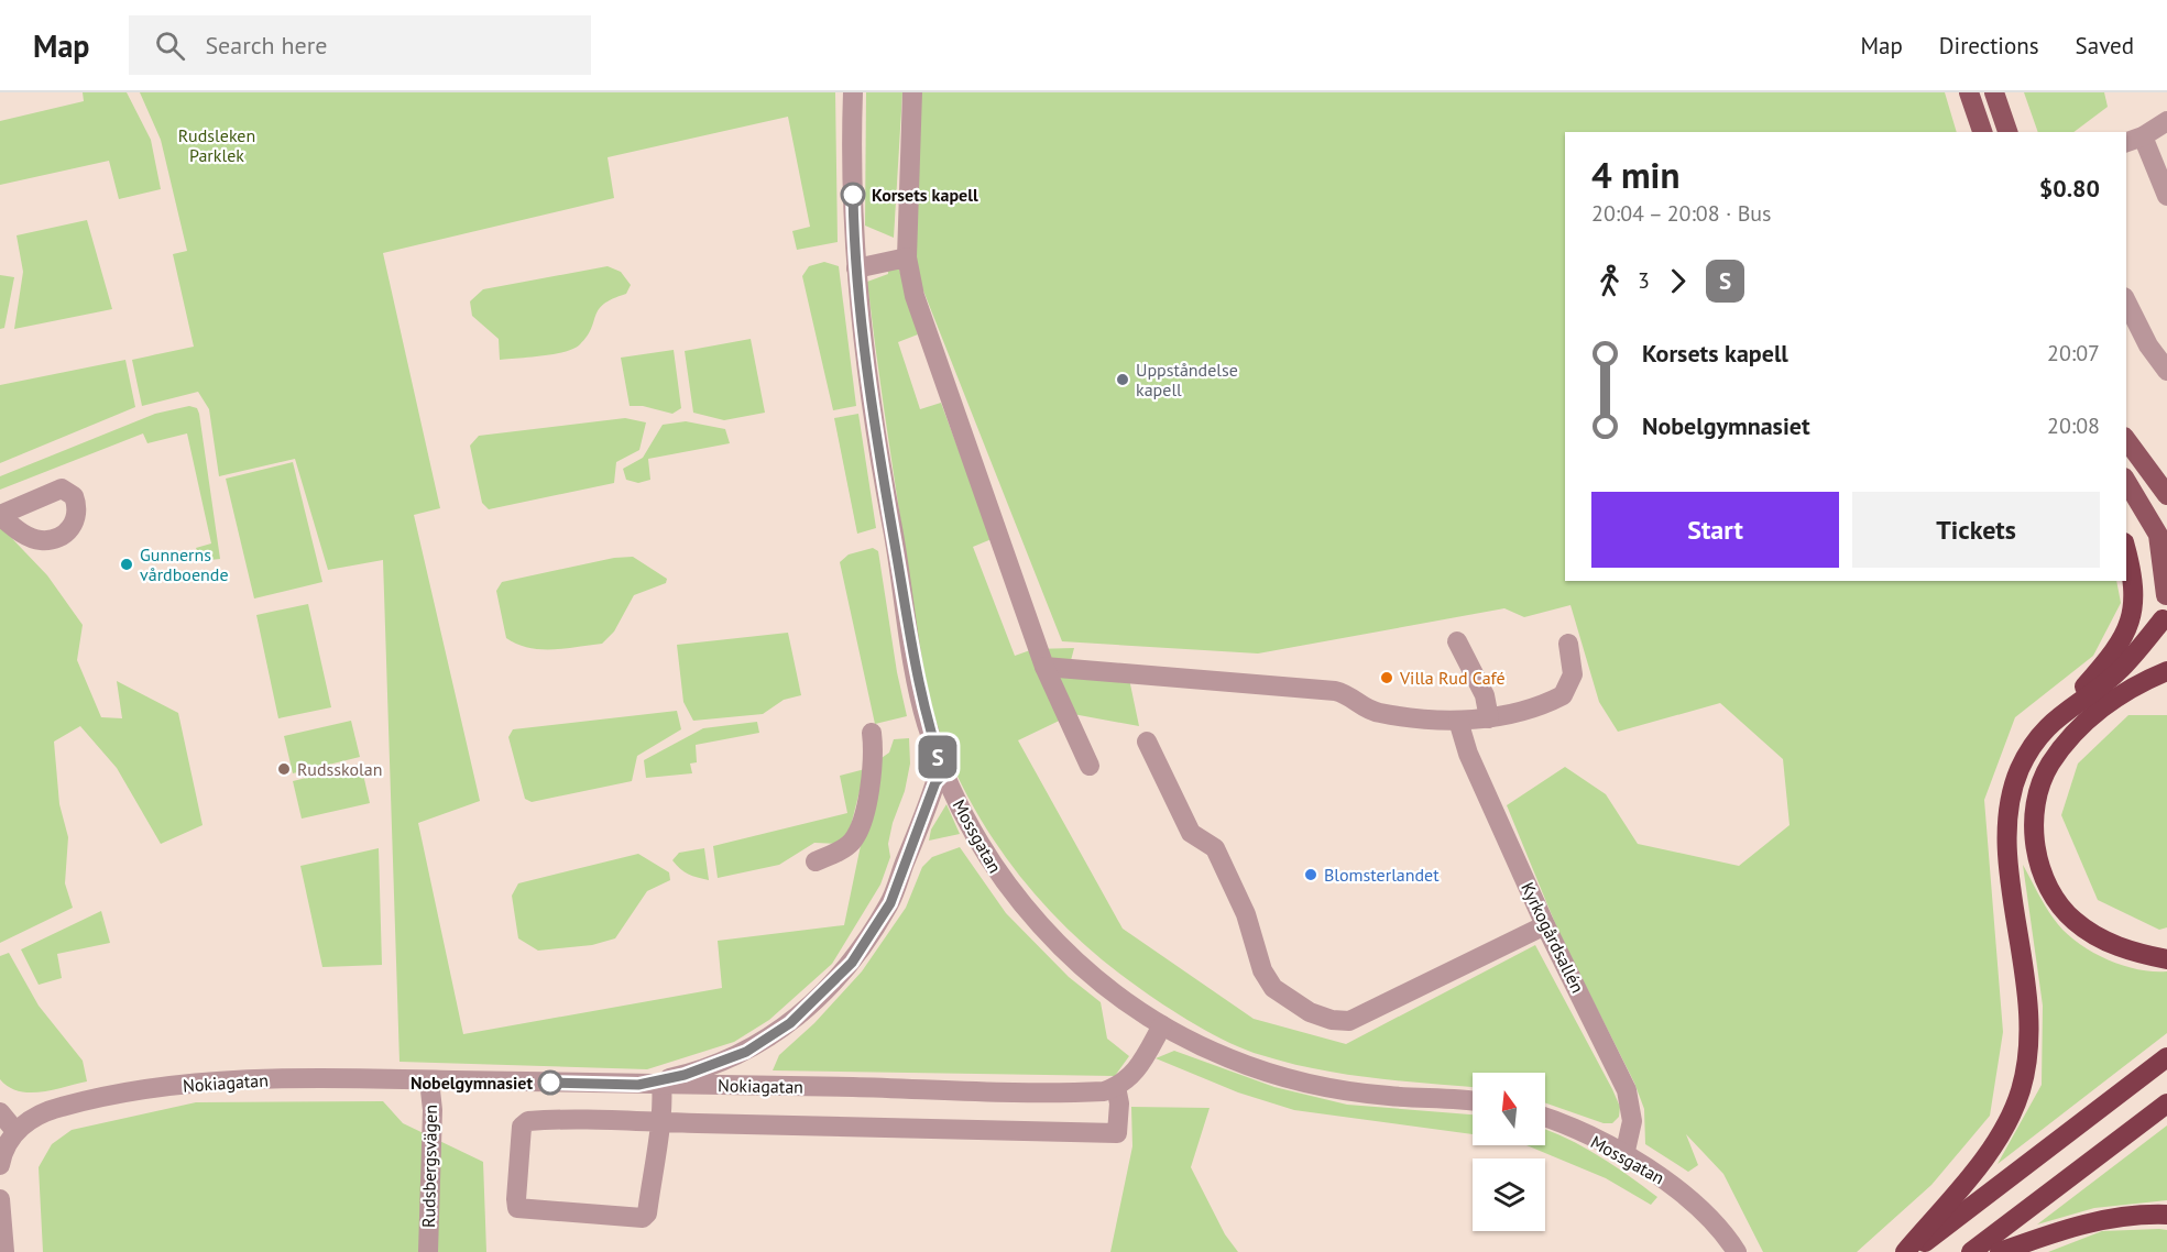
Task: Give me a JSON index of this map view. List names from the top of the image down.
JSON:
{
  "streets": {
    "street": [
      "Mossgatan",
      "Kyrkogårdsallén",
      "Nokiagatan",
      "Rudsbergsvägen"
    ]
  },
  "crossings": [
    ["Mossgatan", "Kyrkogårdsallén"],
    ["Nokiagatan", "Rudsbergsvägen"]
  ],
  "parks": ["Rudsleken Parklek"],
  "places": [
    "Korsets kapell",
    "Uppståndelse kapell",
    "Gunnerns vårdboende",
    "Villa Rud Café",
    "Rudsskolan",
    "Blomsterlandet",
    "Nobelgymnasiet"
  ],
  "lines": ["bus line S"],
  "north": "top",
  "page": {
    "header": "Map",
    "search": "Search here",
    "nav": ["Map", "Directions", "Saved"],
    "on_map": "S",
    "heading": ["4 min", "20:04 – 20:08 · Bus", "$0.80"],
    "legs": ["3", "S"],
    "list": [
      {
        "name": "Korsets kapell",
        "value": "20:07"
      },
      {
        "name": "Nobelgymnasiet",
        "value": "20:08"
      }
    ],
    "buttons": ["Start", "Tickets"]
  }
}
